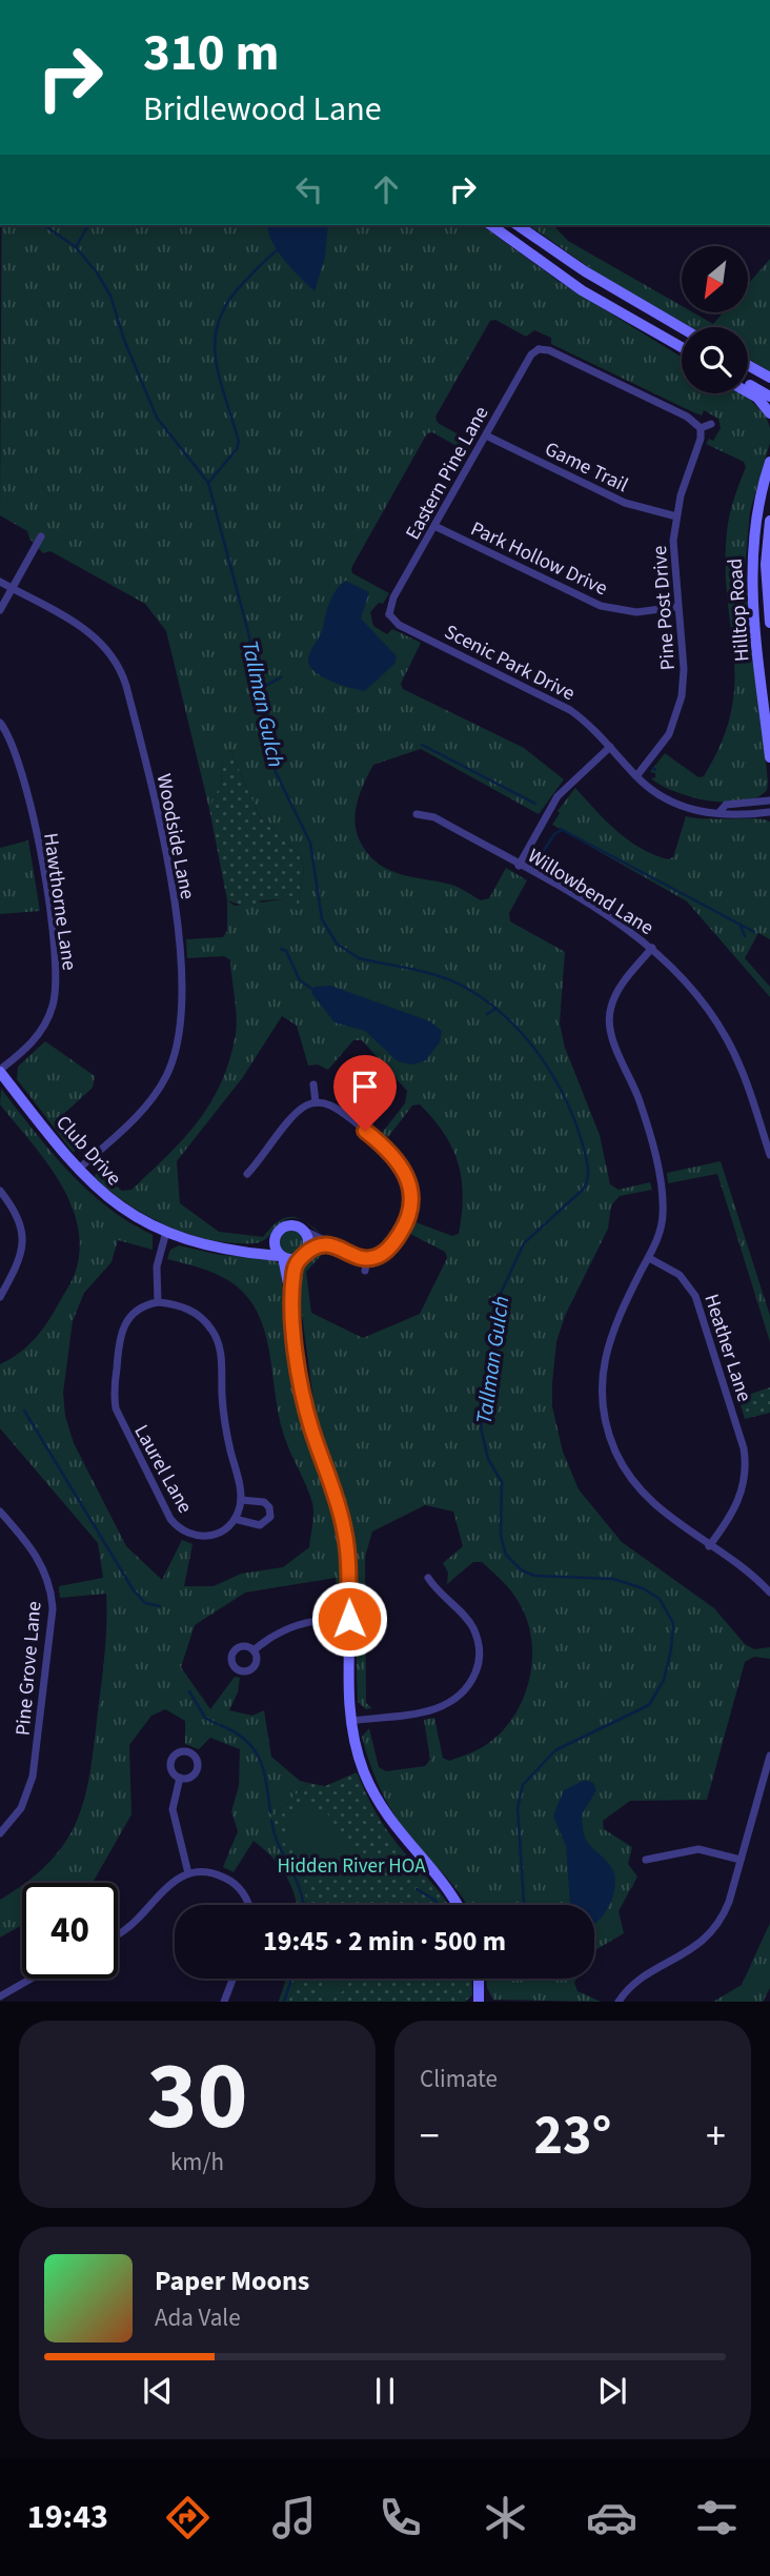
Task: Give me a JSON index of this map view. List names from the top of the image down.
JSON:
{
  "streets": {
    "street": [
      "Game Trail",
      "Eastern Pine Lane",
      "Park Hollow Drive",
      "Pine Post Drive",
      "Hilltop Road",
      "Scenic Park Drive",
      "Woodside Lane",
      "Willowbend Lane",
      "Hawthorne Lane",
      "Club Drive",
      "Heather Lane",
      "Laurel Lane",
      "Pine Grove Lane"
    ]
  },
  "crossings": [
    ["Game Trail", "Eastern Pine Lane"],
    ["Game Trail", "Pine Post Drive"],
    ["Eastern Pine Lane", "Park Hollow Drive"],
    ["Eastern Pine Lane", "Scenic Park Drive"],
    ["Park Hollow Drive", "Pine Post Drive"],
    ["Pine Post Drive", "Scenic Park Drive"],
    ["Woodside Lane", "Club Drive"],
    ["Hawthorne Lane", "Club Drive"]
  ],
  "water": ["Tallman Gulch"],
  "parks": ["Hidden River HOA"],
  "north": "bottom left",
  "page": {
    "turn": ["310 m", "Bridlewood Lane"],
    "limit": "40",
    "trip": "19:45 · 2 min · 500 m",
    "tile": [
      ["30", "km/h"],
      "Climate"
    ],
    "heat": ["−", "23°", "+"],
    "song": ["Paper Moons", "Ada Vale"],
    "tabs": "19:43"
  }
}
